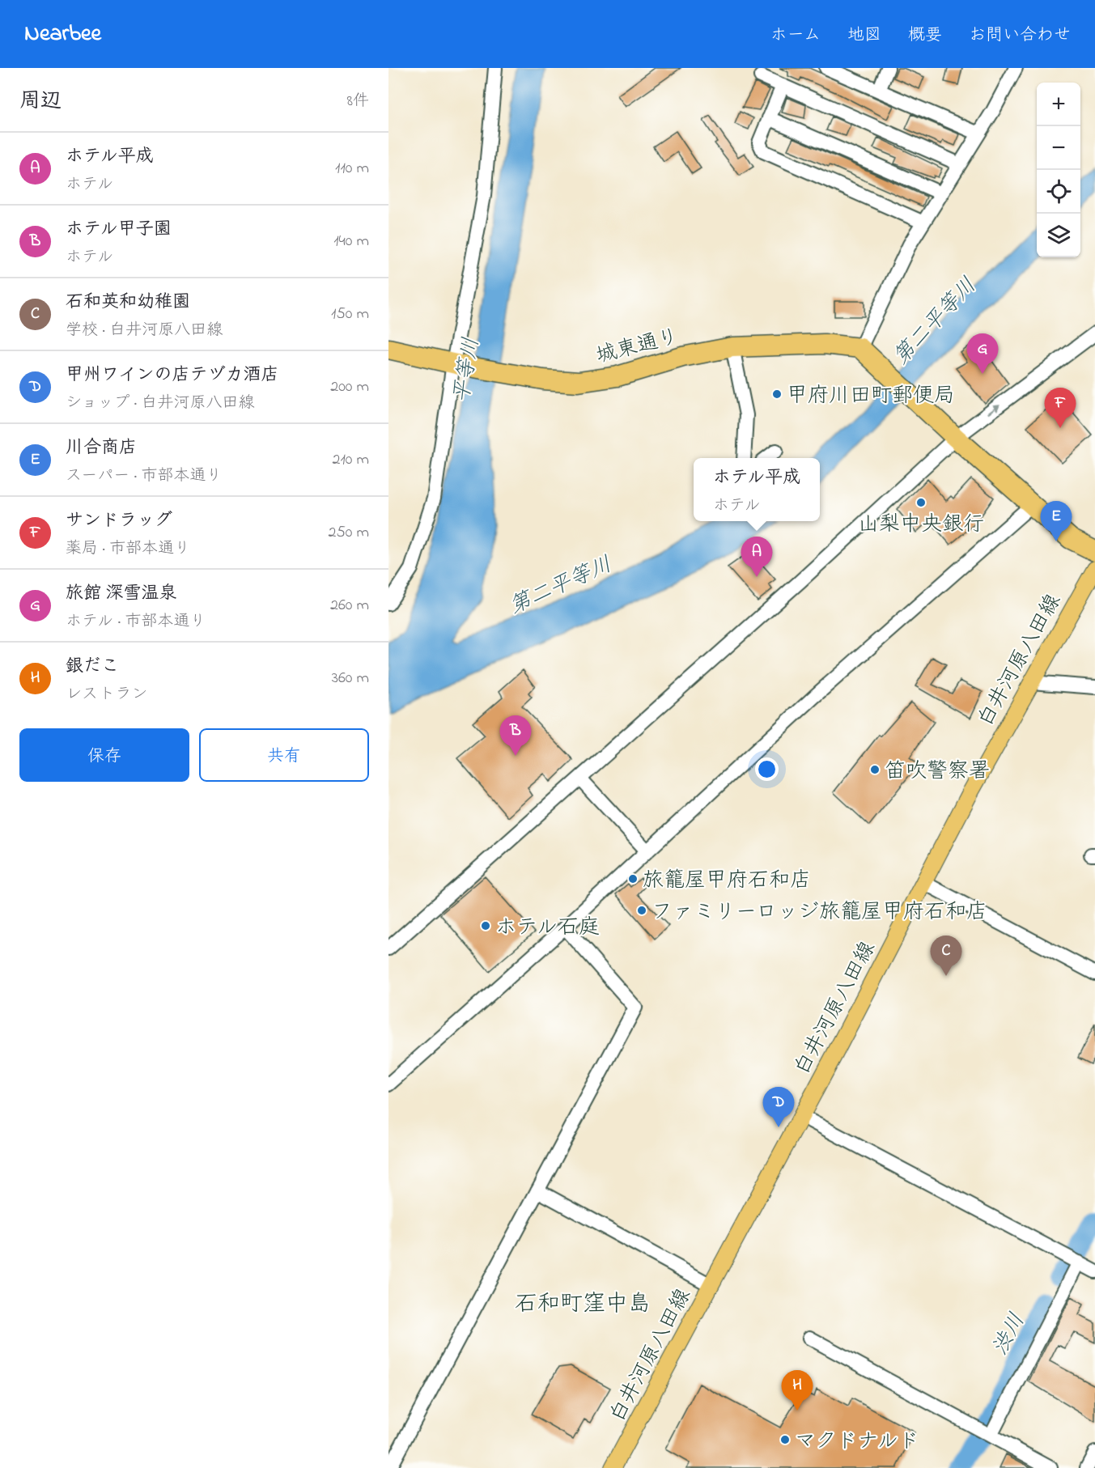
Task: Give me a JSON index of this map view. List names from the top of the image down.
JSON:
{
  "streets": {
    "highway": ["城東通り"],
    "main road": ["白井河原八田線"]
  },
  "districts": ["石和町窪中島"],
  "water": ["第二平等川", "平等川", "渋川"],
  "places": [
    "甲府川田町郵便局",
    "山梨中央銀行",
    "笛吹警察署",
    "旅籠屋甲府石和店",
    "ファミリーロッジ旅籠屋甲府石和店",
    "ホテル石庭",
    "マクドナルド"
  ],
  "page": {
    "header": "Nearbee",
    "nav": [
      "ホーム",
      "地図",
      "概要",
      "お問い合わせ"
    ],
    "heading": ["周辺", "8件"],
    "map_buttons": ["+", "−"],
    "list": [
      {
        "mark": "A",
        "name": "ホテル平成",
        "note": "ホテル",
        "value": "110 m"
      },
      {
        "mark": "B",
        "name": "ホテル甲子園",
        "note": "ホテル",
        "value": "140 m"
      },
      {
        "mark": "C",
        "name": "石和英和幼稚園",
        "note": "学校 · 白井河原八田線",
        "value": "150 m"
      },
      {
        "mark": "D",
        "name": "甲州ワインの店テヅカ酒店",
        "note": "ショップ · 白井河原八田線",
        "value": "200 m"
      },
      {
        "mark": "E",
        "name": "川合商店",
        "note": "スーパー · 市部本通り",
        "value": "210 m"
      },
      {
        "mark": "F",
        "name": "サンドラッグ",
        "note": "薬局 · 市部本通り",
        "value": "250 m"
      },
      {
        "mark": "G",
        "name": "旅館 深雪温泉",
        "note": "ホテル · 市部本通り",
        "value": "260 m"
      },
      {
        "mark": "H",
        "name": "銀だこ",
        "note": "レストラン",
        "value": "360 m"
      }
    ],
    "pins": [
      "G",
      "F",
      "E",
      "A",
      "B",
      "C",
      "D",
      "H"
    ],
    "popup": ["ホテル平成", "ホテル"],
    "buttons": ["保存", "共有"]
  }
}
